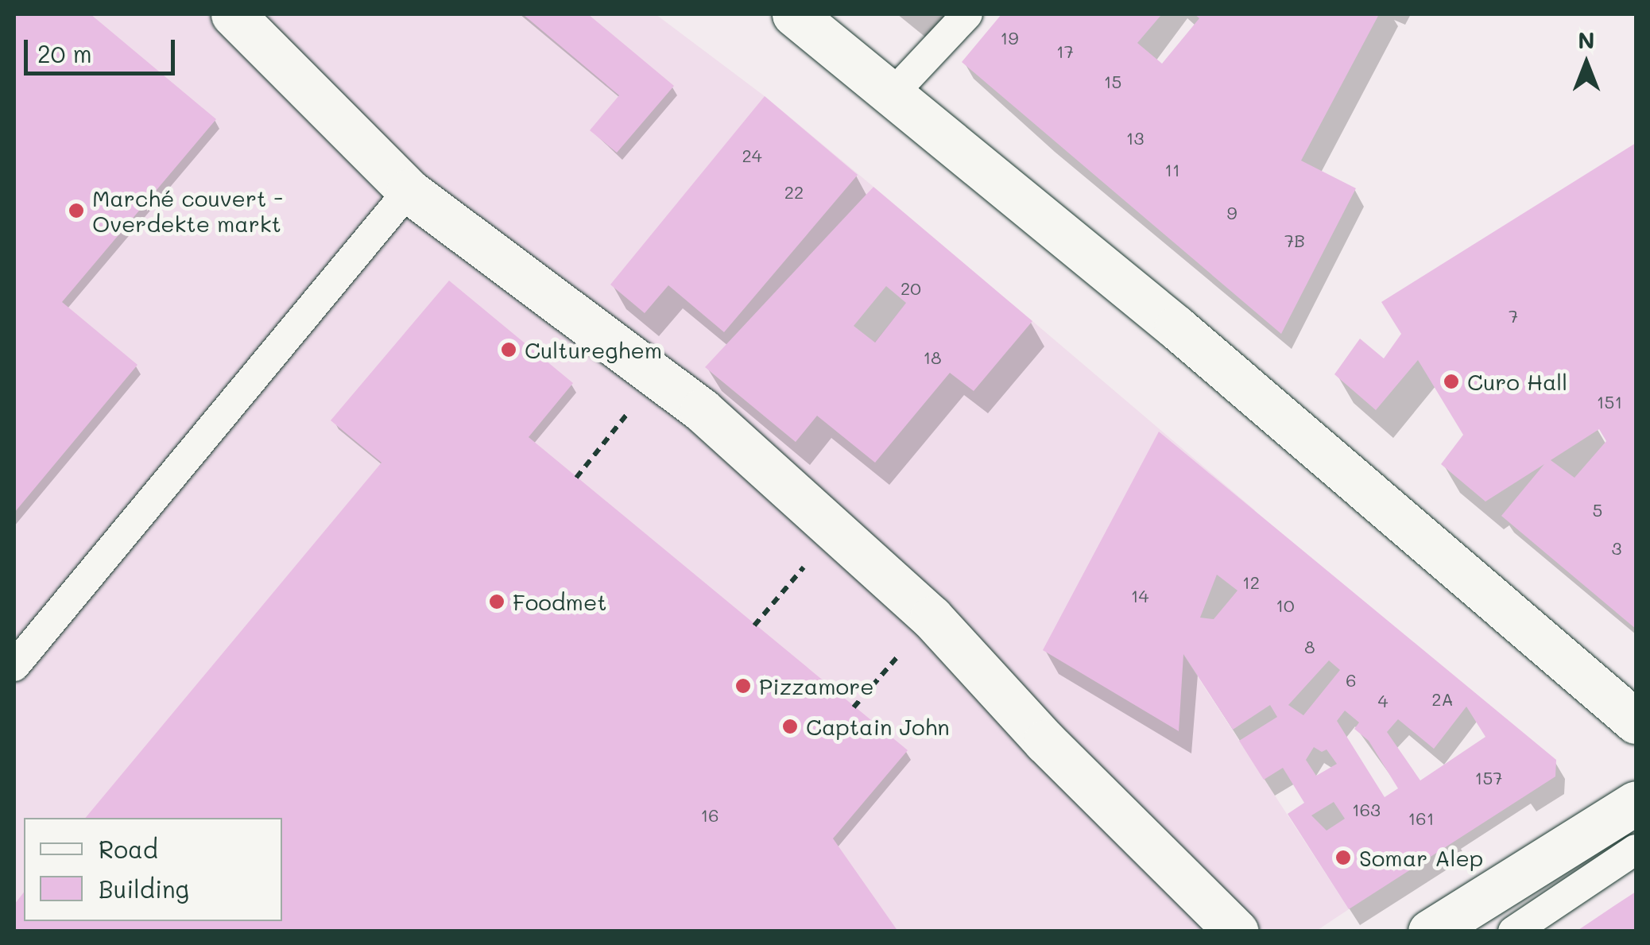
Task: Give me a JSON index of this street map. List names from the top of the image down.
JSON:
{
  "places": [
    "Marché couvert - Overdekte markt",
    "Cultureghem",
    "Curo Hall",
    "Foodmet",
    "Pizzamore",
    "Captain John",
    "Somar Alep"
  ],
  "house_numbers": [
    "19",
    "17",
    "15",
    "13",
    "24",
    "11",
    "22",
    "9",
    "7B",
    "20",
    "7",
    "18",
    "151",
    "5",
    "3",
    "12",
    "14",
    "10",
    "8",
    "6",
    "2A",
    "4",
    "157",
    "163",
    "16",
    "161"
  ],
  "legend": ["Road", "Building"],
  "scale_bar": "20 m",
  "north": "top"
}
